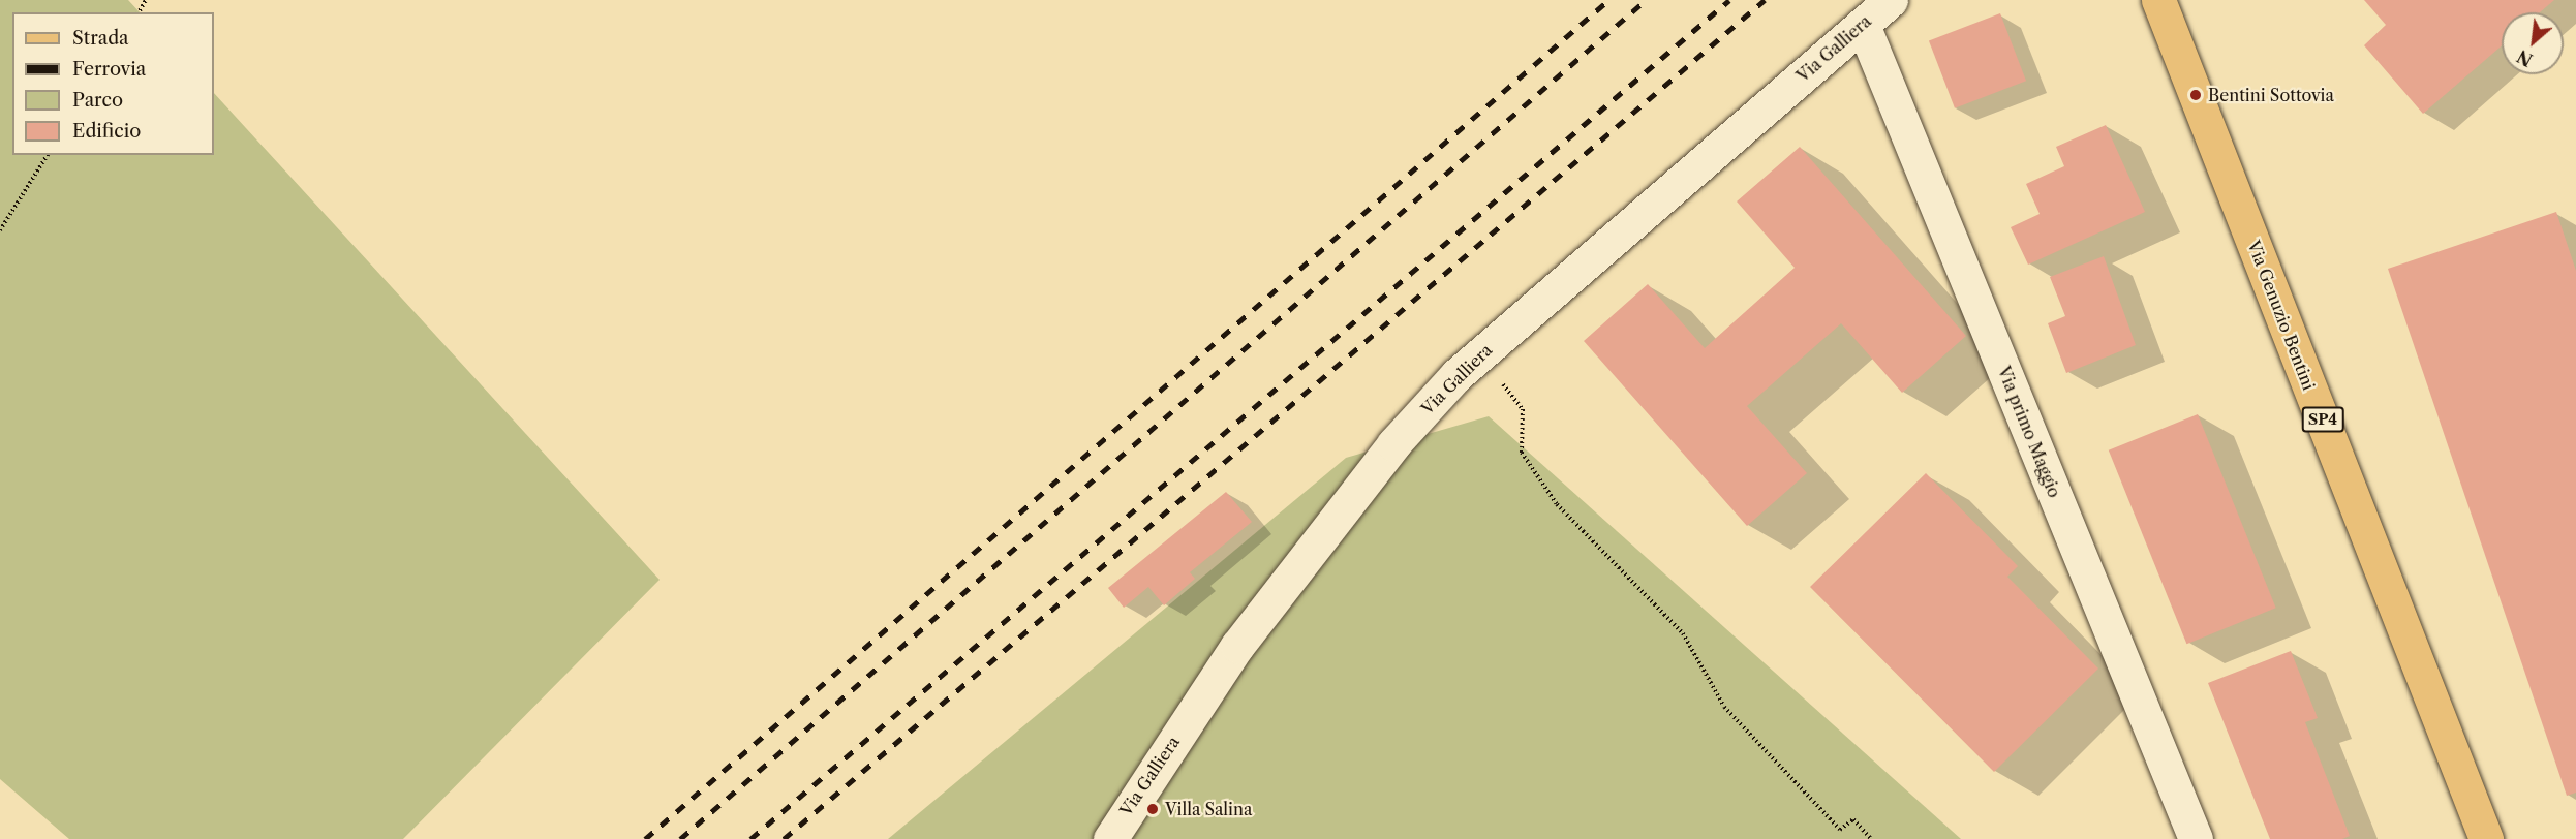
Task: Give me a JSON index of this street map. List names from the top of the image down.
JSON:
{
  "streets": {
    "main road": ["Via Genuzio Bentini", "SP4"],
    "street": ["Via Galliera", "Via primo Maggio"]
  },
  "crossings": [
    ["Via Galliera", "Via primo Maggio"]
  ],
  "places": ["Bentini Sottovia", "Villa Salina"],
  "legend": [
    "Strada",
    "Ferrovia",
    "Parco",
    "Edificio"
  ],
  "north": "bottom left"
}
